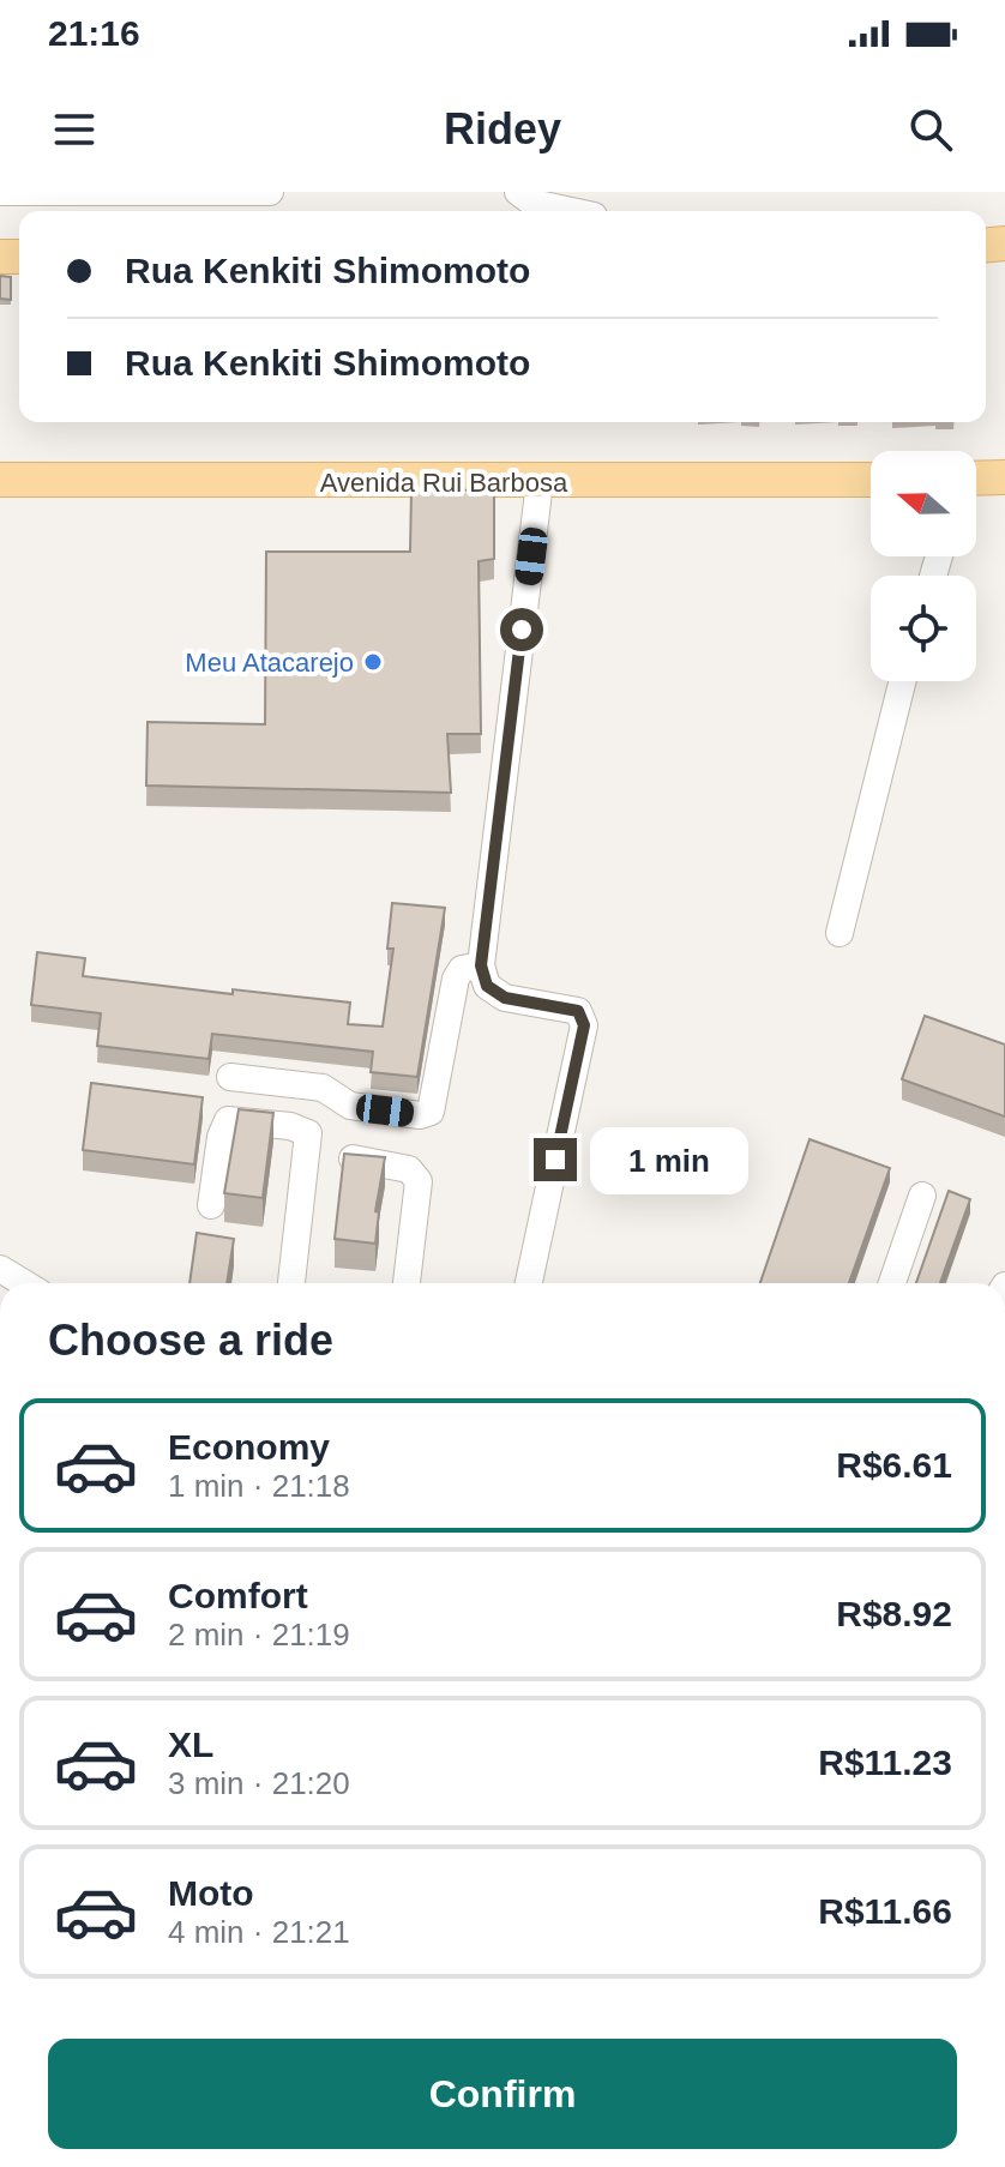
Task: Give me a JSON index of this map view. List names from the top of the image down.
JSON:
{
  "streets": {
    "main road": ["Avenida Rui Barbosa"]
  },
  "places": ["Meu Atacarejo"],
  "north": "left",
  "page": {
    "status": "21:16",
    "header": "Ridey",
    "banner": ["Rua Kenkiti Shimomoto", "Rua Kenkiti Shimomoto"],
    "bubble": "1 min",
    "heading": "Choose a ride",
    "list": [
      {
        "name": "Economy",
        "note": "1 min · 21:18",
        "value": "R$6.61"
      },
      {
        "name": "Comfort",
        "note": "2 min · 21:19",
        "value": "R$8.92"
      },
      {
        "name": "XL",
        "note": "3 min · 21:20",
        "value": "R$11.23"
      },
      {
        "name": "Moto",
        "note": "4 min · 21:21",
        "value": "R$11.66"
      }
    ],
    "buttons": "Confirm"
  }
}
